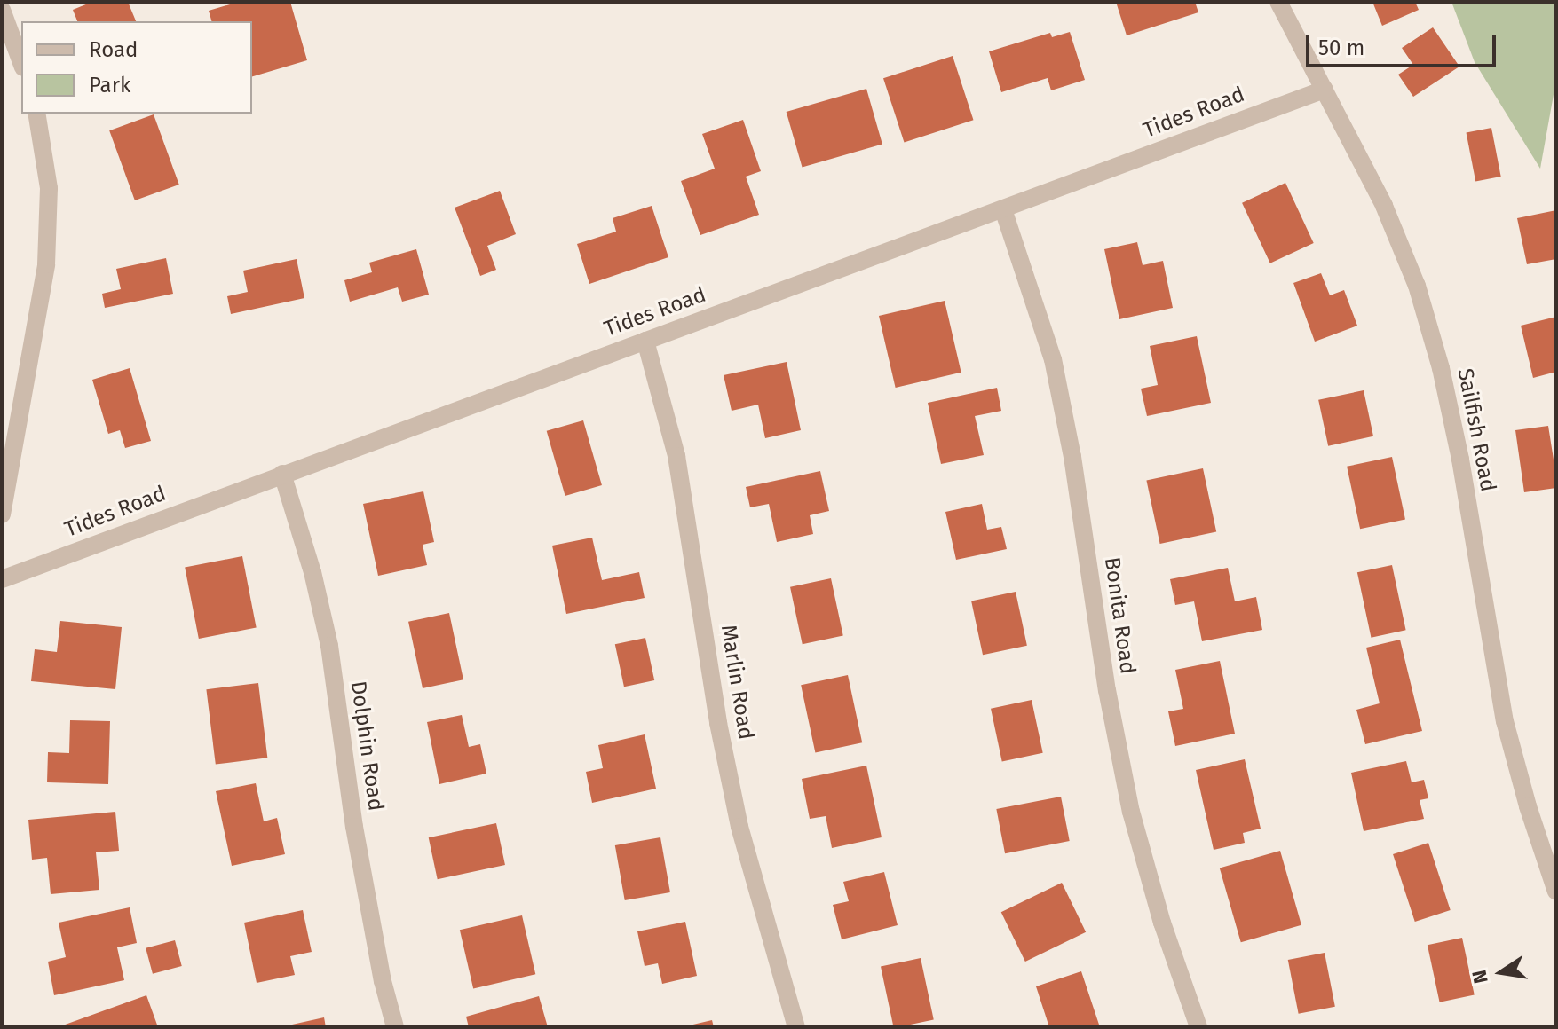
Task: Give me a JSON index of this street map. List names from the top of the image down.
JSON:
{
  "streets": {
    "street": [
      "Tides Road",
      "Sailfish Road",
      "Bonita Road",
      "Marlin Road",
      "Dolphin Road"
    ]
  },
  "crossings": [
    ["Tides Road", "Sailfish Road"],
    ["Tides Road", "Bonita Road"],
    ["Tides Road", "Marlin Road"],
    ["Tides Road", "Dolphin Road"]
  ],
  "legend": ["Road", "Park"],
  "scale_bar": "50 m",
  "north": "left"
}
